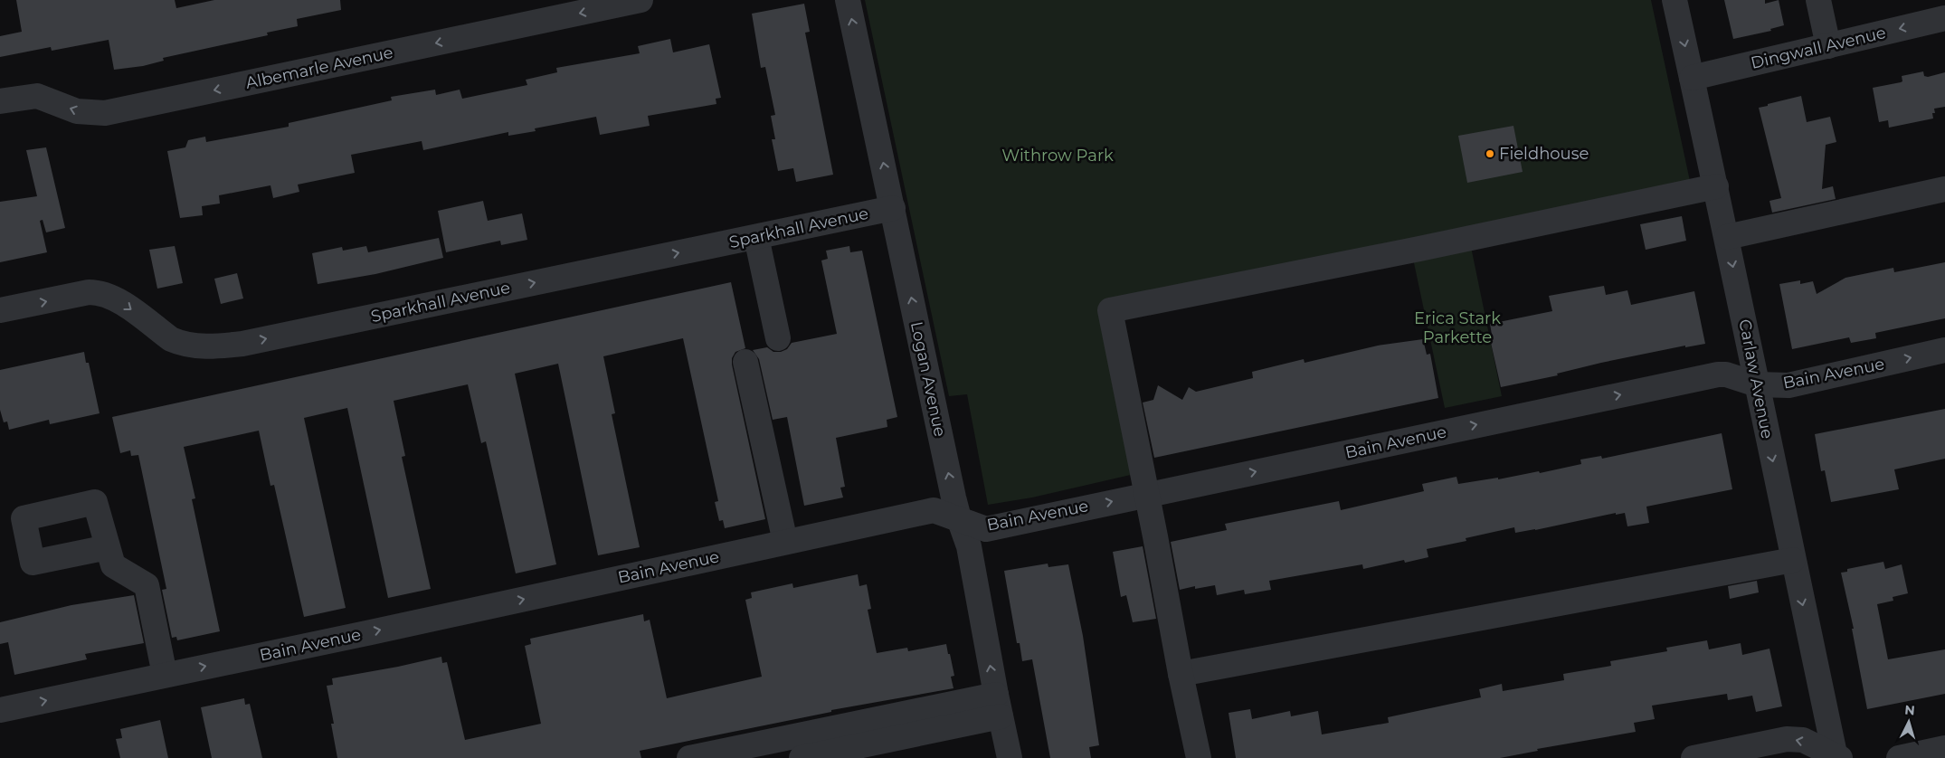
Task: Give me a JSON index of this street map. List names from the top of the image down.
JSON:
{
  "streets": {
    "street": [
      "Dingwall Avenue",
      "Albemarle Avenue",
      "Sparkhall Avenue",
      "Bain Avenue",
      "Logan Avenue",
      "Carlaw Avenue"
    ]
  },
  "crossings": [
    ["Dingwall Avenue", "Carlaw Avenue"],
    ["Sparkhall Avenue", "Logan Avenue"],
    ["Bain Avenue", "Logan Avenue"],
    ["Bain Avenue", "Carlaw Avenue"]
  ],
  "one_way": ["Albemarle Avenue", "Sparkhall Avenue", "Carlaw Avenue"],
  "parks": ["Withrow Park", "Erica Stark Parkette"],
  "places": ["Fieldhouse"],
  "north": "top"
}
